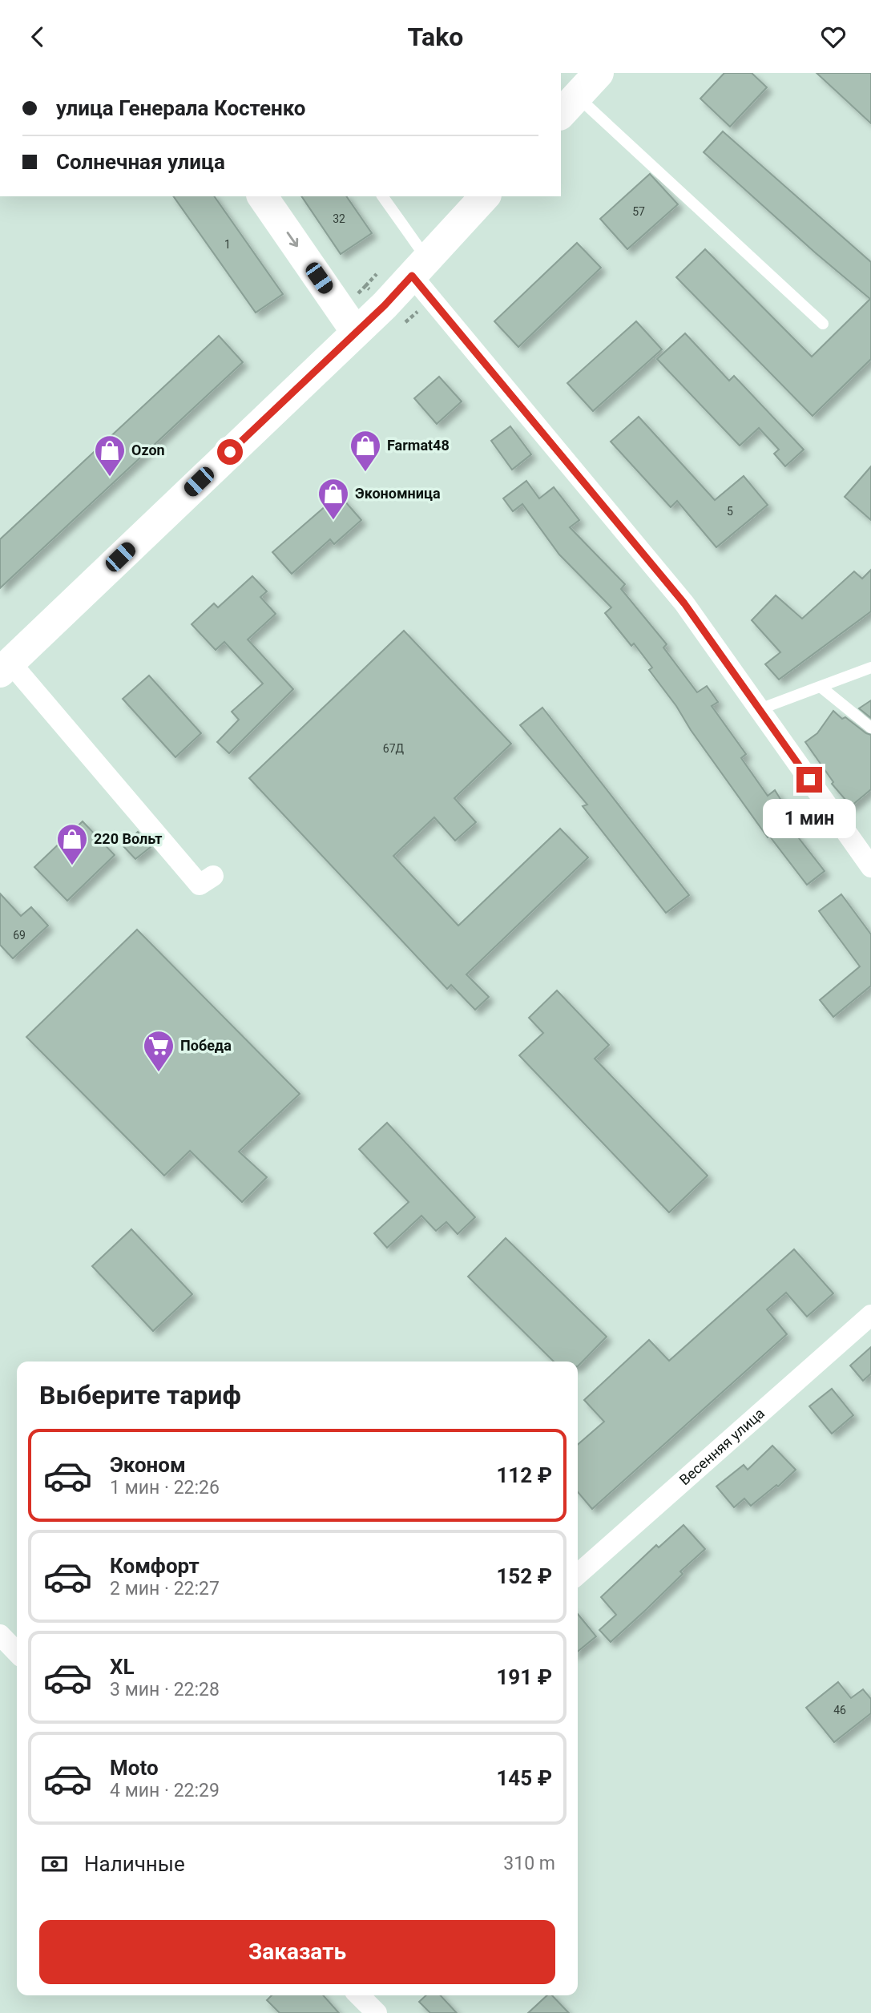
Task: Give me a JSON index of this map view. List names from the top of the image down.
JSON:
{
  "streets": {
    "street": ["Весенняя улица"]
  },
  "places": {
    "shop": [
      "Farmat48",
      "Ozon",
      "Экономница",
      "220 Вольт"
    ],
    "supermarket": ["Победа"]
  },
  "house_numbers": [
    "57",
    "32",
    "1",
    "5",
    "67Д",
    "69",
    "46"
  ],
  "page": {
    "header": "Tako",
    "banner": ["улица Генерала Костенко", "Солнечная улица"],
    "bubble": "1 мин",
    "heading": "Выберите тариф",
    "list": [
      {
        "name": "Эконом",
        "note": "1 мин · 22:26",
        "value": "112 ₽"
      },
      {
        "name": "Комфорт",
        "note": "2 мин · 22:27",
        "value": "152 ₽"
      },
      {
        "name": "XL",
        "note": "3 мин · 22:28",
        "value": "191 ₽"
      },
      {
        "name": "Moto",
        "note": "4 мин · 22:29",
        "value": "145 ₽"
      }
    ],
    "pay": ["Наличные", "310 m"],
    "buttons": "Заказать"
  }
}
